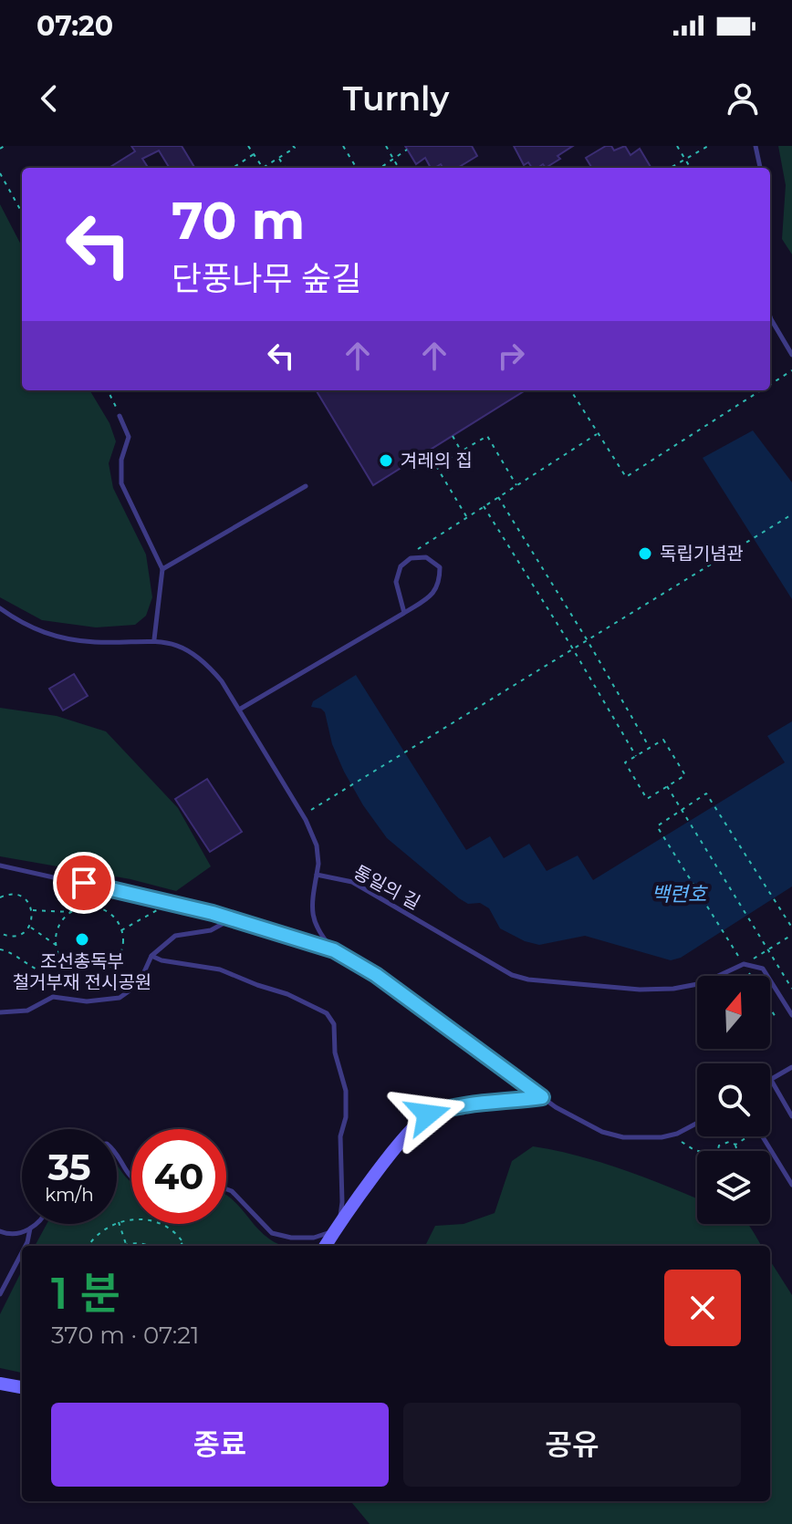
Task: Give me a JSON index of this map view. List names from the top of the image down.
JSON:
{
  "streets": {
    "lane": ["통일의 길"]
  },
  "water": ["백련호"],
  "places": ["겨레의 집", "독립기념관", "조선총독부 철거부재 전시공원"],
  "north": "top",
  "page": {
    "status": "07:20",
    "header": "Turnly",
    "turn": ["70 m", "단풍나무 숲길"],
    "speed": "35 km/h",
    "limit": "40",
    "heading": ["1 분", "370 m · 07:21"],
    "buttons": ["종료", "공유"]
  }
}
